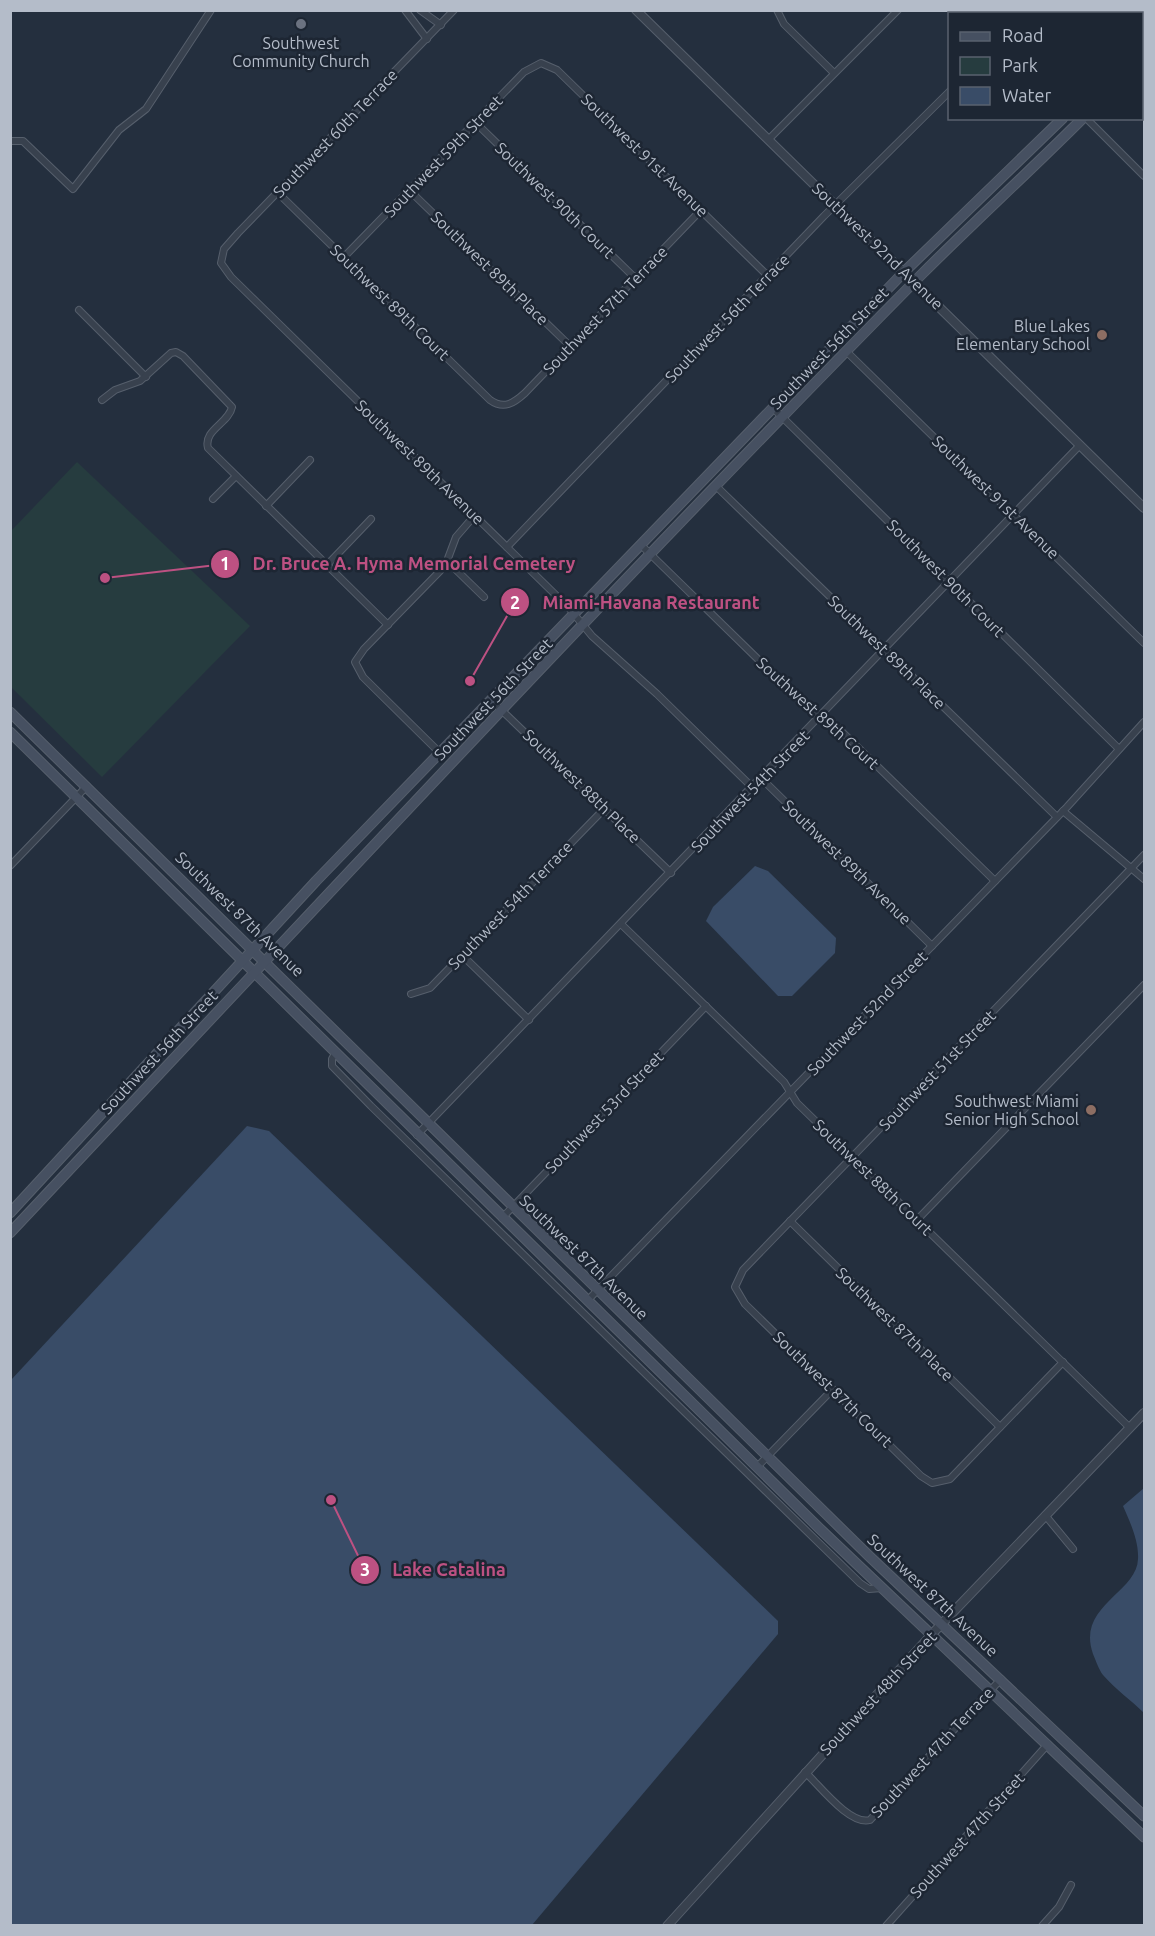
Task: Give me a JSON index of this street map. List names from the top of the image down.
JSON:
{
  "streets": {
    "main road": ["Southwest 56th Street", "Southwest 87th Avenue"],
    "street": [
      "Southwest 60th Terrace",
      "Southwest 91st Avenue",
      "Southwest 59th Street",
      "Southwest 90th Court",
      "Southwest 92nd Avenue",
      "Southwest 89th Place",
      "Southwest 89th Court",
      "Southwest 57th Terrace",
      "Southwest 56th Terrace",
      "Southwest 89th Avenue",
      "Southwest 88th Place",
      "Southwest 54th Street",
      "Southwest 54th Terrace",
      "Southwest 52nd Street",
      "Southwest 51st Street",
      "Southwest 53rd Street",
      "Southwest 88th Court",
      "Southwest 87th Place",
      "Southwest 87th Court",
      "Southwest 48th Street",
      "Southwest 47th Terrace",
      "Southwest 47th Street"
    ]
  },
  "crossings": [
    ["Southwest 60th Terrace", "Southwest 89th Court"],
    ["Southwest 60th Terrace", "Southwest 89th Avenue"],
    ["Southwest 91st Avenue", "Southwest 59th Street"],
    ["Southwest 91st Avenue", "Southwest 57th Terrace"],
    ["Southwest 91st Avenue", "Southwest 56th Terrace"],
    ["Southwest 91st Avenue", "Southwest 56th Street"],
    ["Southwest 91st Avenue", "Southwest 54th Street"],
    ["Southwest 59th Street", "Southwest 90th Court"],
    ["Southwest 59th Street", "Southwest 89th Place"],
    ["Southwest 59th Street", "Southwest 89th Court"],
    ["Southwest 90th Court", "Southwest 57th Terrace"],
    ["Southwest 90th Court", "Southwest 56th Street"],
    ["Southwest 90th Court", "Southwest 54th Street"],
    ["Southwest 90th Court", "Southwest 52nd Street"],
    ["Southwest 92nd Avenue", "Southwest 56th Terrace"],
    ["Southwest 92nd Avenue", "Southwest 56th Street"],
    ["Southwest 92nd Avenue", "Southwest 54th Street"],
    ["Southwest 89th Place", "Southwest 57th Terrace"],
    ["Southwest 89th Place", "Southwest 56th Street"],
    ["Southwest 89th Place", "Southwest 54th Street"],
    ["Southwest 89th Place", "Southwest 52nd Street"],
    ["Southwest 89th Court", "Southwest 57th Terrace"],
    ["Southwest 89th Court", "Southwest 56th Street"],
    ["Southwest 89th Court", "Southwest 54th Street"],
    ["Southwest 89th Court", "Southwest 52nd Street"],
    ["Southwest 56th Terrace", "Southwest 89th Avenue"],
    ["Southwest 56th Street", "Southwest 89th Avenue"],
    ["Southwest 56th Street", "Southwest 88th Place"],
    ["Southwest 56th Street", "Southwest 87th Avenue"],
    ["Southwest 89th Avenue", "Southwest 54th Street"],
    ["Southwest 89th Avenue", "Southwest 52nd Street"],
    ["Southwest 88th Place", "Southwest 54th Street"],
    ["Southwest 88th Place", "Southwest 54th Terrace"],
    ["Southwest 54th Street", "Southwest 87th Avenue"],
    ["Southwest 54th Street", "Southwest 88th Court"],
    ["Southwest 87th Avenue", "Southwest 52nd Street"],
    ["Southwest 87th Avenue", "Southwest 53rd Street"],
    ["Southwest 87th Avenue", "Southwest 48th Street"],
    ["Southwest 87th Avenue", "Southwest 47th Terrace"],
    ["Southwest 87th Avenue", "Southwest 47th Street"],
    ["Southwest 52nd Street", "Southwest 88th Court"],
    ["Southwest 51st Street", "Southwest 88th Court"],
    ["Southwest 51st Street", "Southwest 87th Place"],
    ["Southwest 51st Street", "Southwest 87th Court"],
    ["Southwest 53rd Street", "Southwest 88th Court"],
    ["Southwest 88th Court", "Southwest 48th Street"],
    ["Southwest 87th Place", "Southwest 87th Court"],
    ["Southwest 48th Street", "Southwest 47th Terrace"]
  ],
  "places": [
    "Southwest Community Church",
    "Blue Lakes Elementary School",
    "Dr. Bruce A. Hyma Memorial Cemetery",
    "Miami-Havana Restaurant",
    "Southwest Miami Senior High School",
    "Lake Catalina"
  ],
  "legend": ["Road", "Park", "Water"]
}
